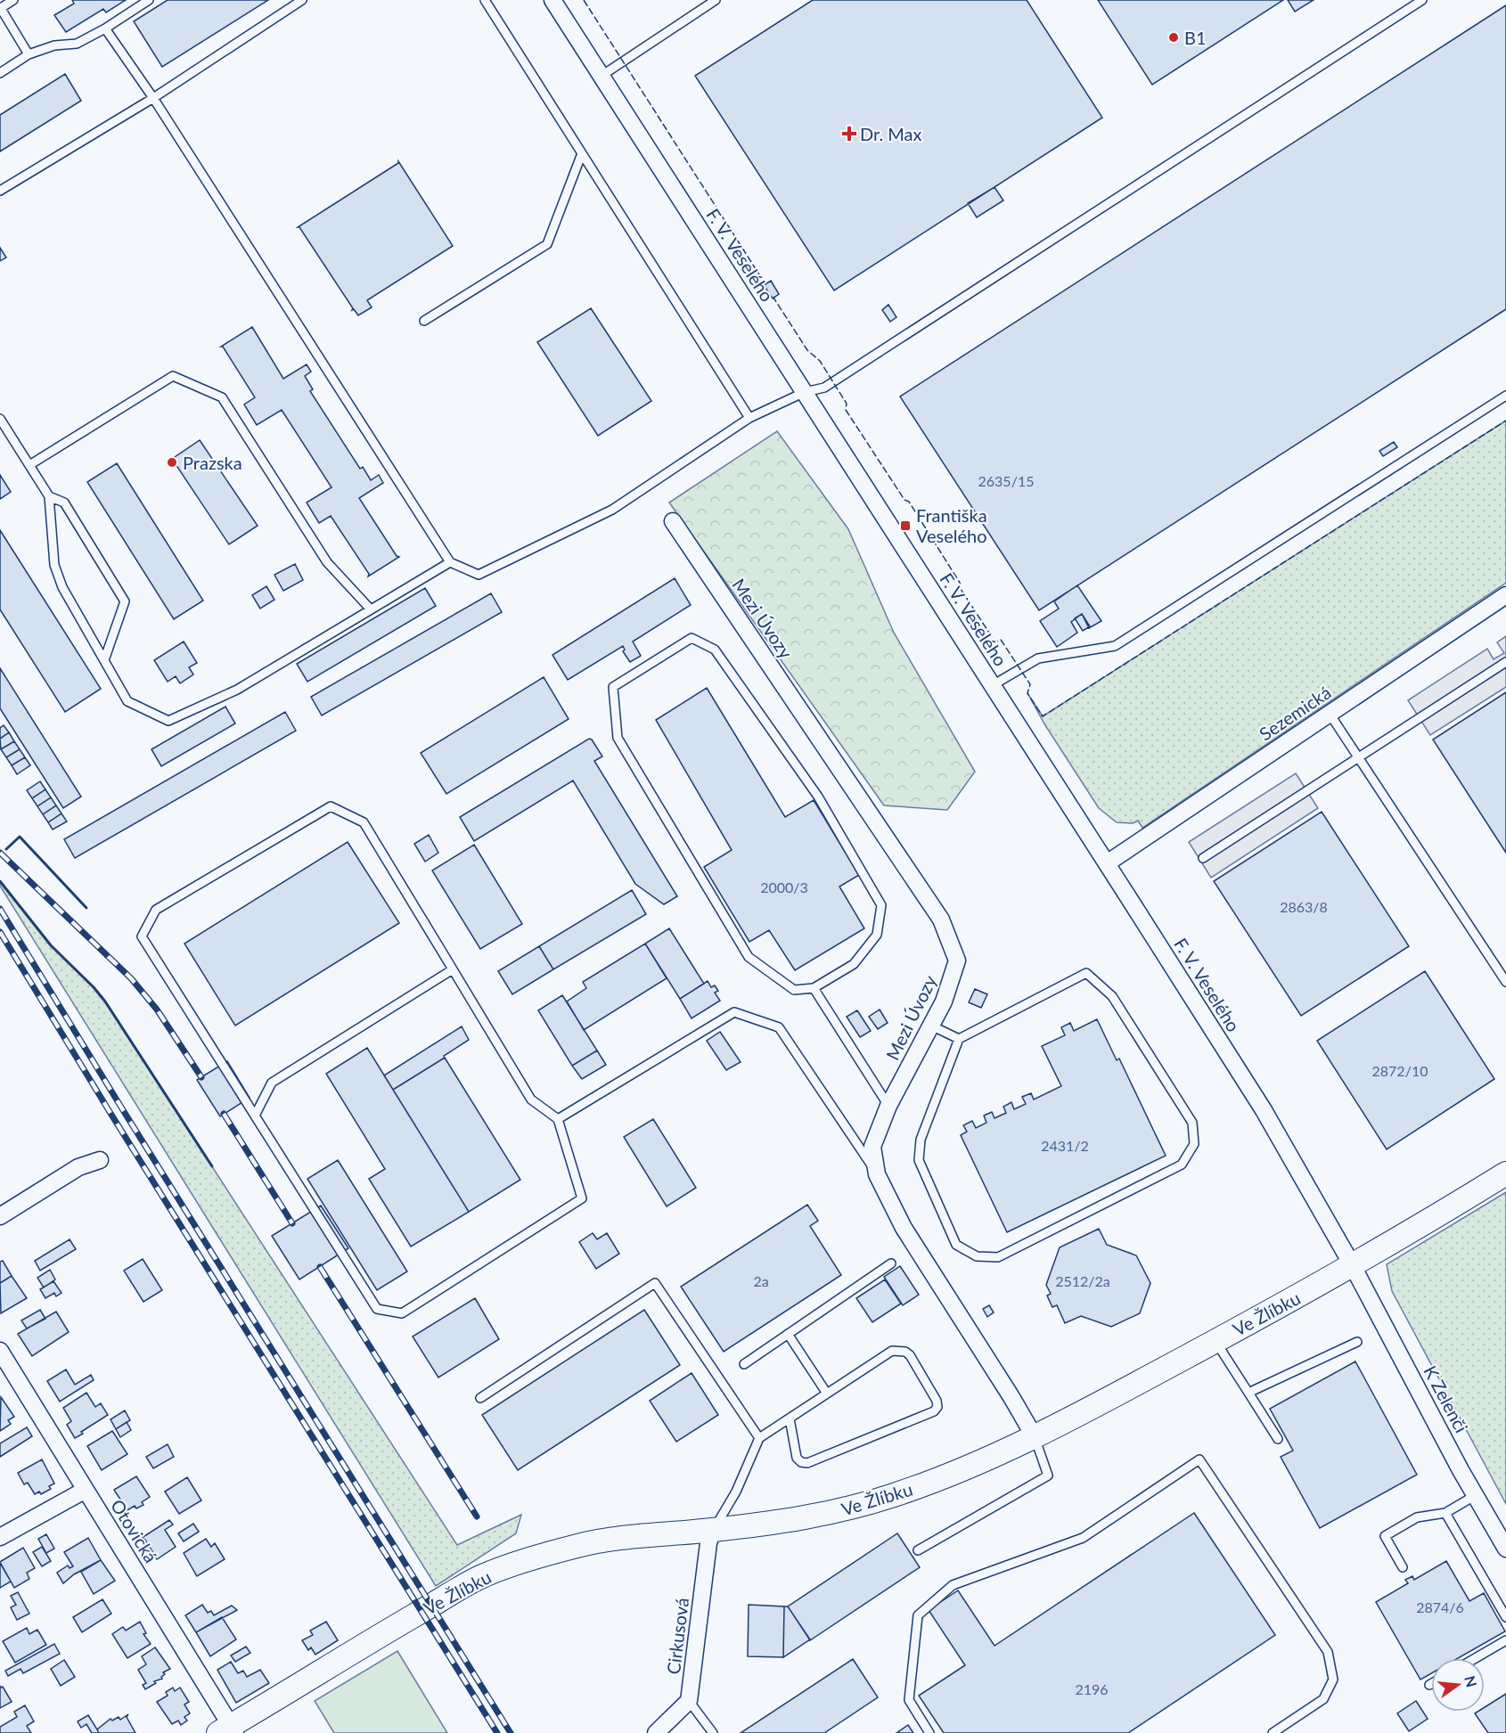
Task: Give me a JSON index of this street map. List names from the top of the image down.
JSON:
{
  "streets": {
    "street": [
      "F. V. Veselého",
      "Mezi Úvozy",
      "Sezemická",
      "Ve Žlíbku",
      "K Zelenči",
      "Otovická",
      "Cirkusová"
    ]
  },
  "crossings": [
    ["F. V. Veselého", "Sezemická"],
    ["F. V. Veselého", "Ve Žlíbku"],
    ["F. V. Veselého", "K Zelenči"],
    ["Mezi Úvozy", "Ve Žlíbku"],
    ["Ve Žlíbku", "K Zelenči"],
    ["Ve Žlíbku", "Otovická"],
    ["Ve Žlíbku", "Cirkusová"]
  ],
  "places": {
    "other": ["B1", "Prazska"],
    "health": ["Dr. Max"],
    "transit": ["Františka Veselého"]
  },
  "house_numbers": [
    "2635/15",
    "2000/3",
    "2863/8",
    "2872/10",
    "2431/2",
    "2a",
    "2512/2a",
    "2874/6",
    "2196"
  ],
  "north": "right"
}
